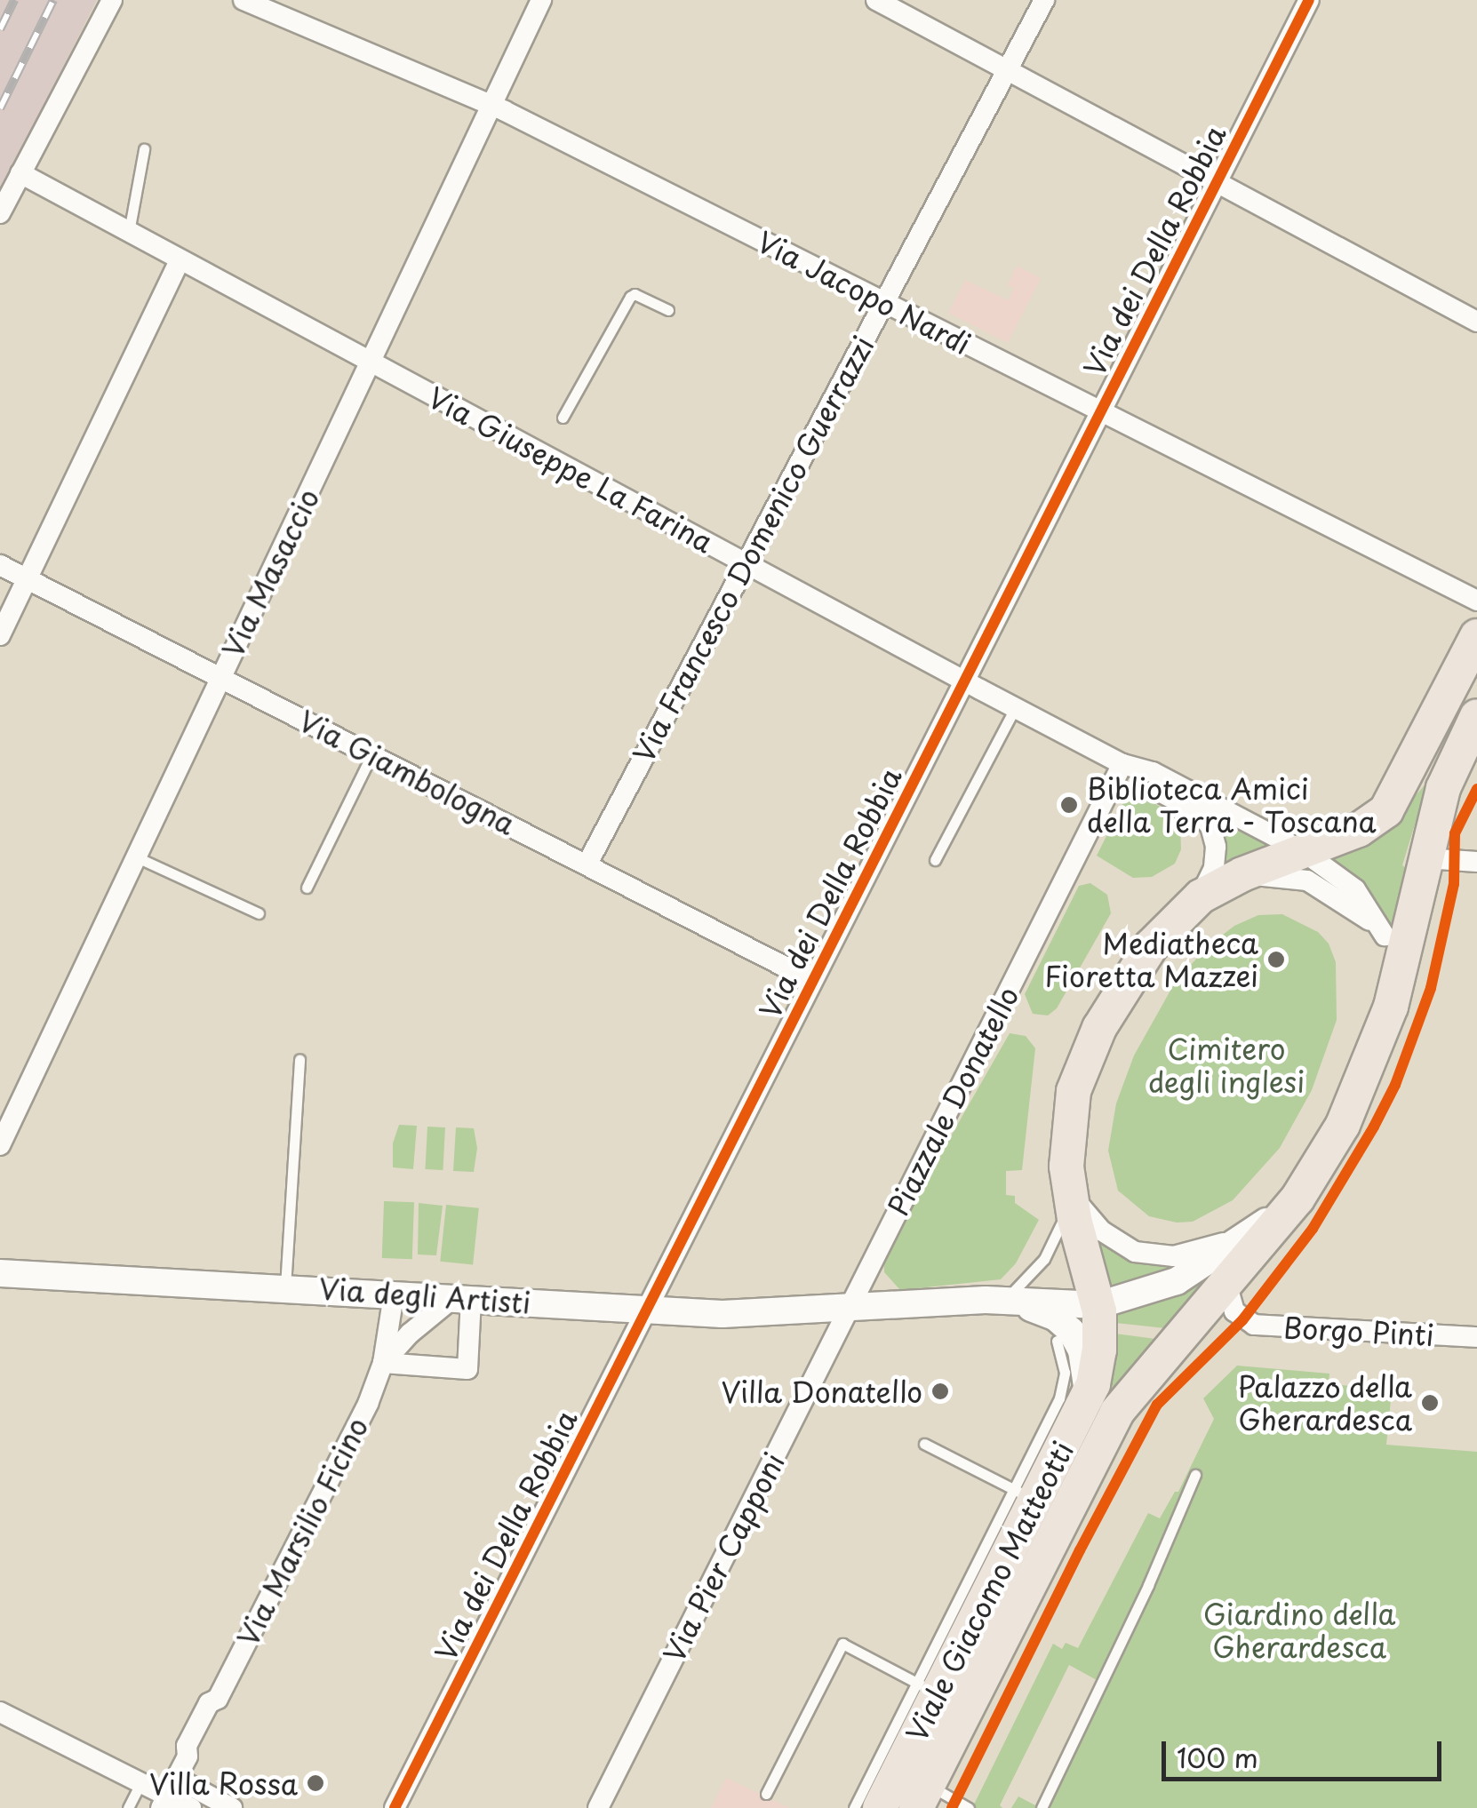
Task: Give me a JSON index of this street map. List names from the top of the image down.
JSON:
{
  "streets": {
    "main road": ["Viale Giacomo Matteotti"],
    "street": [
      "Via dei Della Robbia",
      "Via Jacopo Nardi",
      "Via Giuseppe La Farina",
      "Via Francesco Domenico Guerrazzi",
      "Via Masaccio",
      "Via Giambologna",
      "Piazzale Donatello",
      "Via degli Artisti",
      "Borgo Pinti",
      "Via Marsilio Ficino",
      "Via Pier Capponi"
    ]
  },
  "crossings": [
    ["Via dei Della Robbia", "Via Jacopo Nardi"],
    ["Via dei Della Robbia", "Via Giuseppe La Farina"],
    ["Via dei Della Robbia", "Via Giambologna"],
    ["Via dei Della Robbia", "Via degli Artisti"],
    ["Via Jacopo Nardi", "Via Francesco Domenico Guerrazzi"],
    ["Via Jacopo Nardi", "Via Masaccio"],
    ["Via Giuseppe La Farina", "Via Francesco Domenico Guerrazzi"],
    ["Via Giuseppe La Farina", "Via Masaccio"],
    ["Via Giuseppe La Farina", "Piazzale Donatello"],
    ["Via Francesco Domenico Guerrazzi", "Via Giambologna"],
    ["Via Masaccio", "Via Giambologna"],
    ["Piazzale Donatello", "Via degli Artisti"],
    ["Piazzale Donatello", "Via Pier Capponi"],
    ["Via degli Artisti", "Via Pier Capponi"],
    ["Borgo Pinti", "Viale Giacomo Matteotti"]
  ],
  "parks": ["Cimitero degli inglesi", "Giardino della Gherardesca"],
  "places": [
    "Biblioteca Amici della Terra - Toscana",
    "Mediatheca Fioretta Mazzei",
    "Villa Donatello",
    "Palazzo della Gherardesca",
    "Villa Rossa"
  ],
  "scale_bar": "100 m"
}
